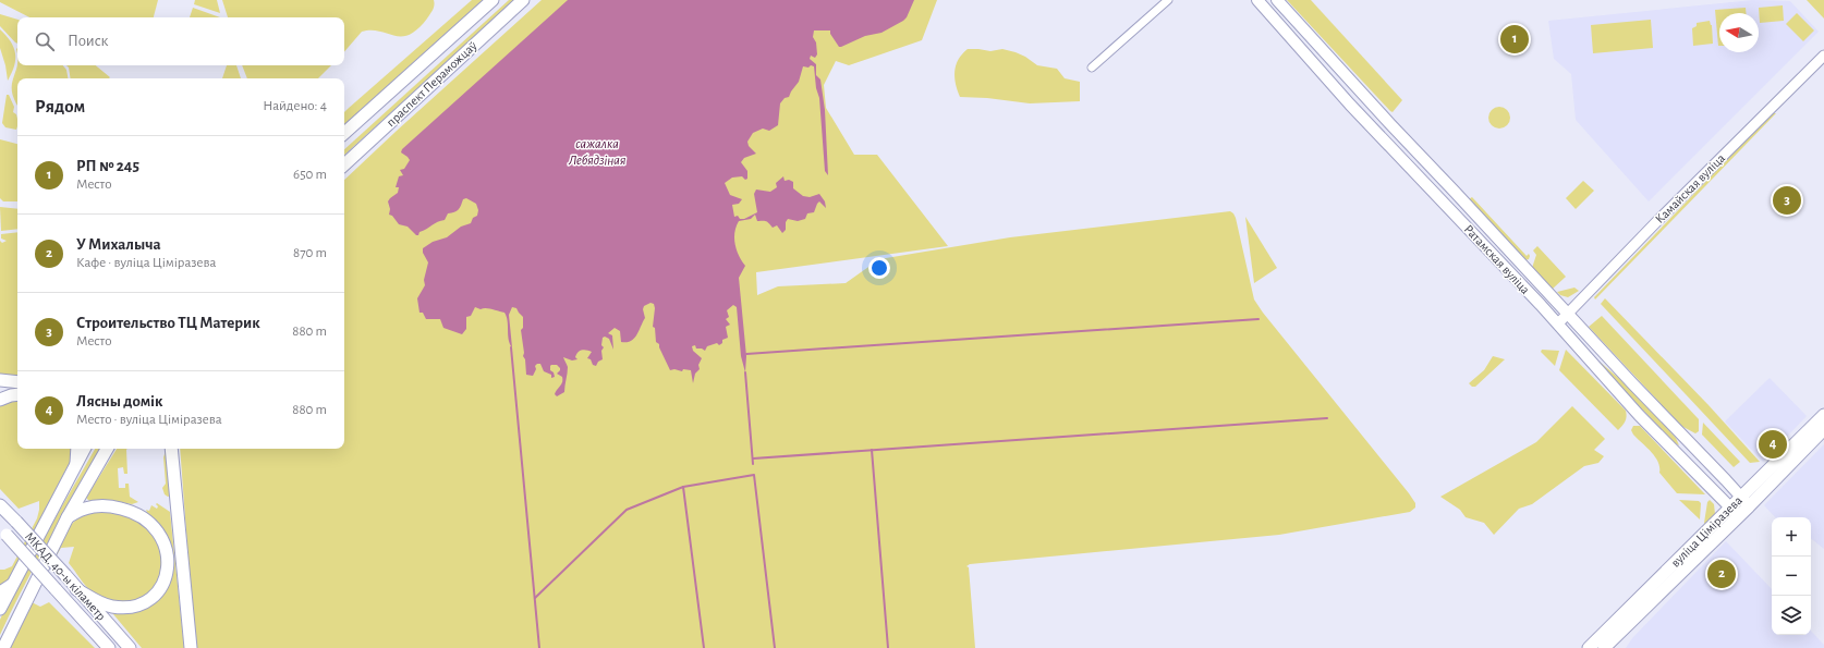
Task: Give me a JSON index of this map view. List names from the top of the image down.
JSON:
{
  "streets": {
    "main road": [
      "праспект Пераможцаў",
      "Ратамская вуліца",
      "вуліца Ціміразева",
      "МКАД, 40-ы кіламетр"
    ],
    "street": ["Камайская вуліца"]
  },
  "crossings": [
    ["Камайская вуліца", "Ратамская вуліца"],
    ["Ратамская вуліца", "вуліца Ціміразева"]
  ],
  "water": ["сажалка Лебядзіная"],
  "north": "left",
  "page": {
    "search": "Поиск",
    "pins": [
      "1",
      "3",
      "4",
      "2"
    ],
    "heading": ["Рядом", "Найдено: 4"],
    "list": [
      {
        "mark": "1",
        "name": "РП № 245",
        "note": "Место",
        "value": "650 m"
      },
      {
        "mark": "2",
        "name": "У Михалыча",
        "note": "Кафе · вуліца Ціміразева",
        "value": "870 m"
      },
      {
        "mark": "3",
        "name": "Строительство ТЦ Материк",
        "note": "Место",
        "value": "880 m"
      },
      {
        "mark": "4",
        "name": "Лясны домік",
        "note": "Место · вуліца Ціміразева",
        "value": "880 m"
      }
    ],
    "map_buttons": ["+", "−"]
  }
}
